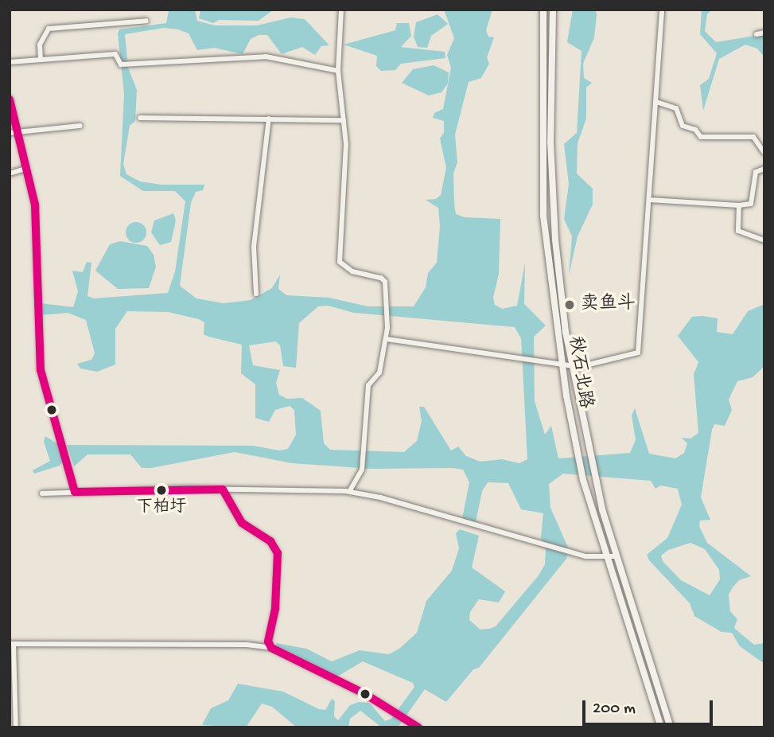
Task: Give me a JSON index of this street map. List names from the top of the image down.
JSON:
{
  "streets": {
    "main road": ["秋石北路"]
  },
  "places": ["卖鱼斗", "下柏圩"],
  "scale_bar": "200 m"
}
